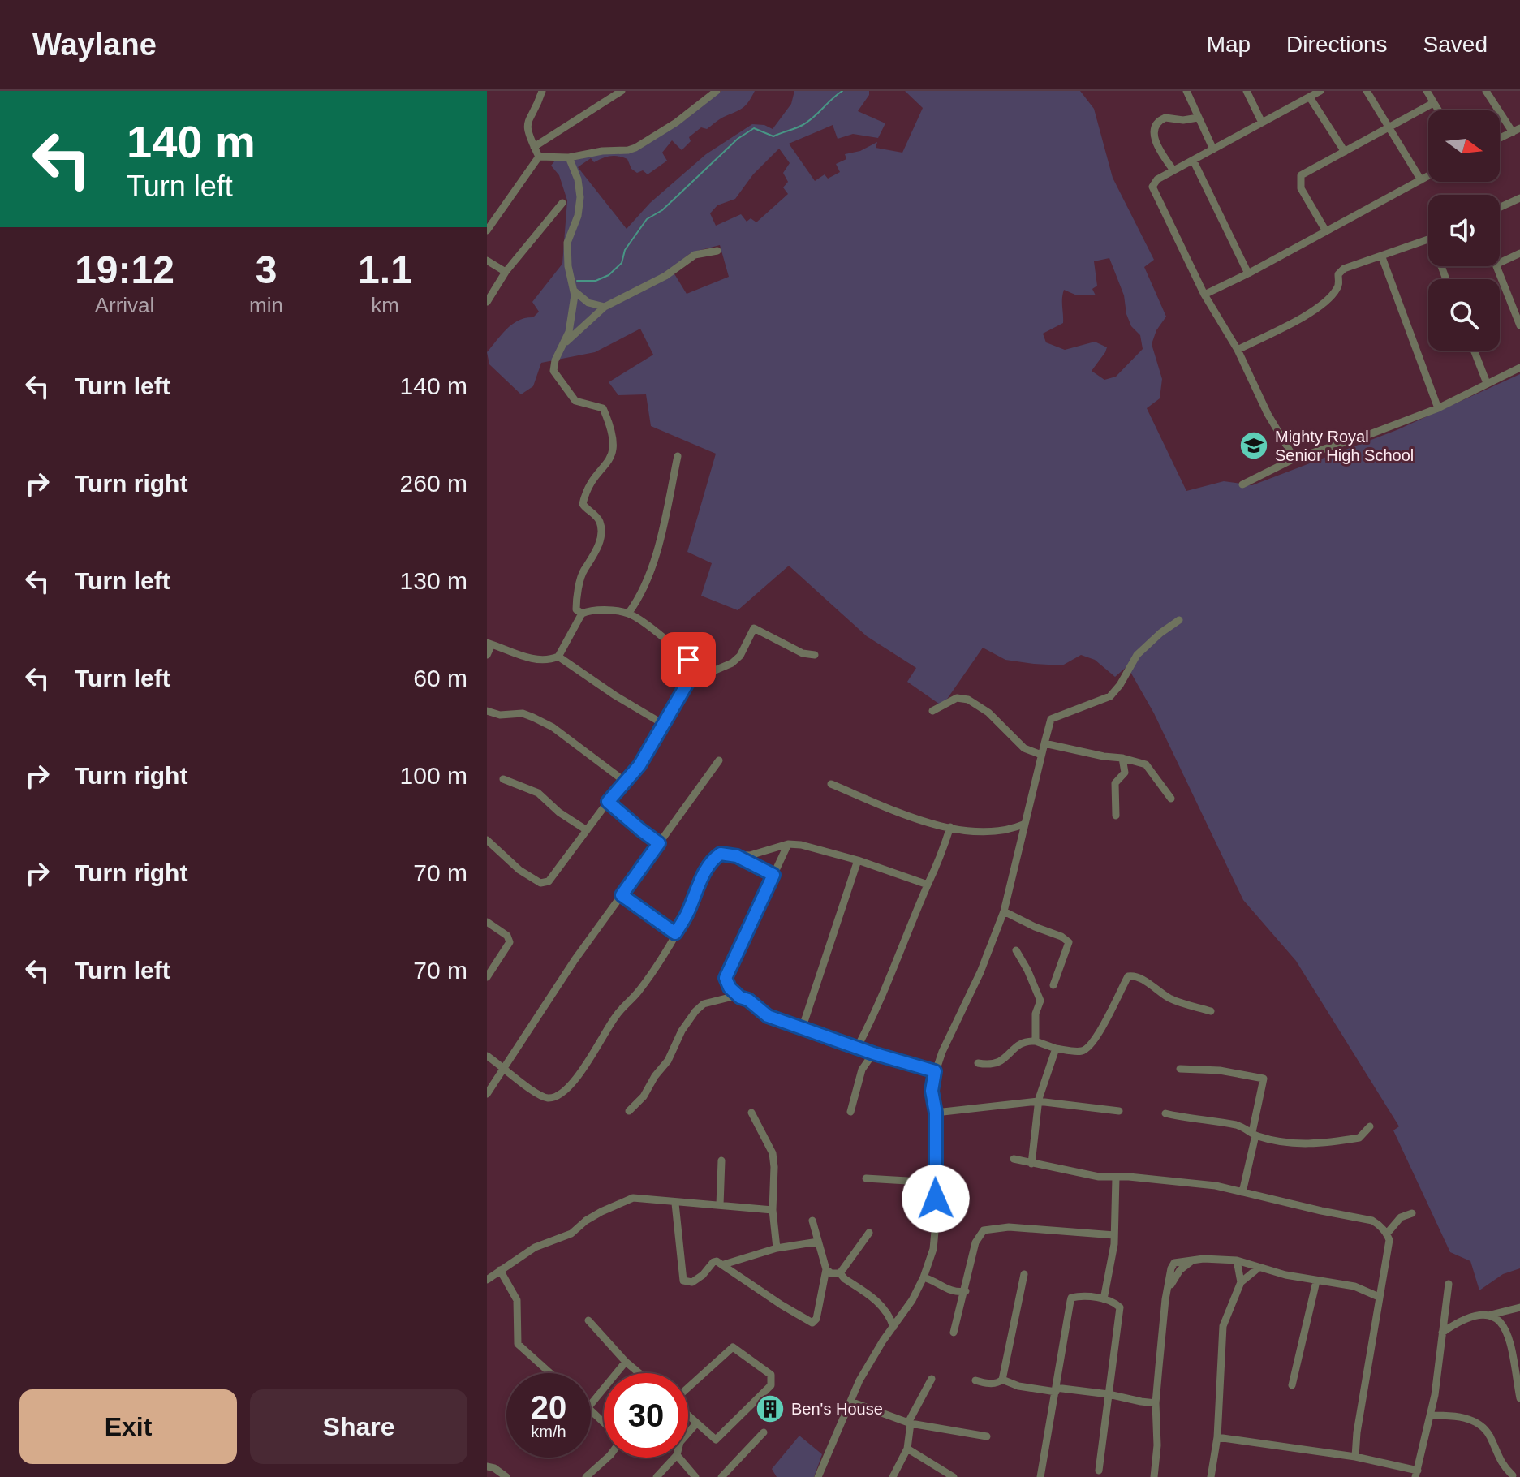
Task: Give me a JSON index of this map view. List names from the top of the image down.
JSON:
{
  "places": {
    "school or university": ["Mighty Royal Senior High School"],
    "building": ["Ben's House"]
  },
  "north": "right",
  "page": {
    "header": "Waylane",
    "nav": ["Map", "Directions", "Saved"],
    "turn": ["140 m", "Turn left"],
    "eta": [
      "19:12",
      "Arrival",
      "3",
      "min",
      "1.1",
      "km"
    ],
    "list": [
      {
        "name": "Turn left",
        "value": "140 m"
      },
      {
        "name": "Turn right",
        "value": "260 m"
      },
      {
        "name": "Turn left",
        "value": "130 m"
      },
      {
        "name": "Turn left",
        "value": "60 m"
      },
      {
        "name": "Turn right",
        "value": "100 m"
      },
      {
        "name": "Turn right",
        "value": "70 m"
      },
      {
        "name": "Turn left",
        "value": "70 m"
      }
    ],
    "speed": "20 km/h",
    "limit": "30",
    "buttons": ["Exit", "Share"]
  }
}
